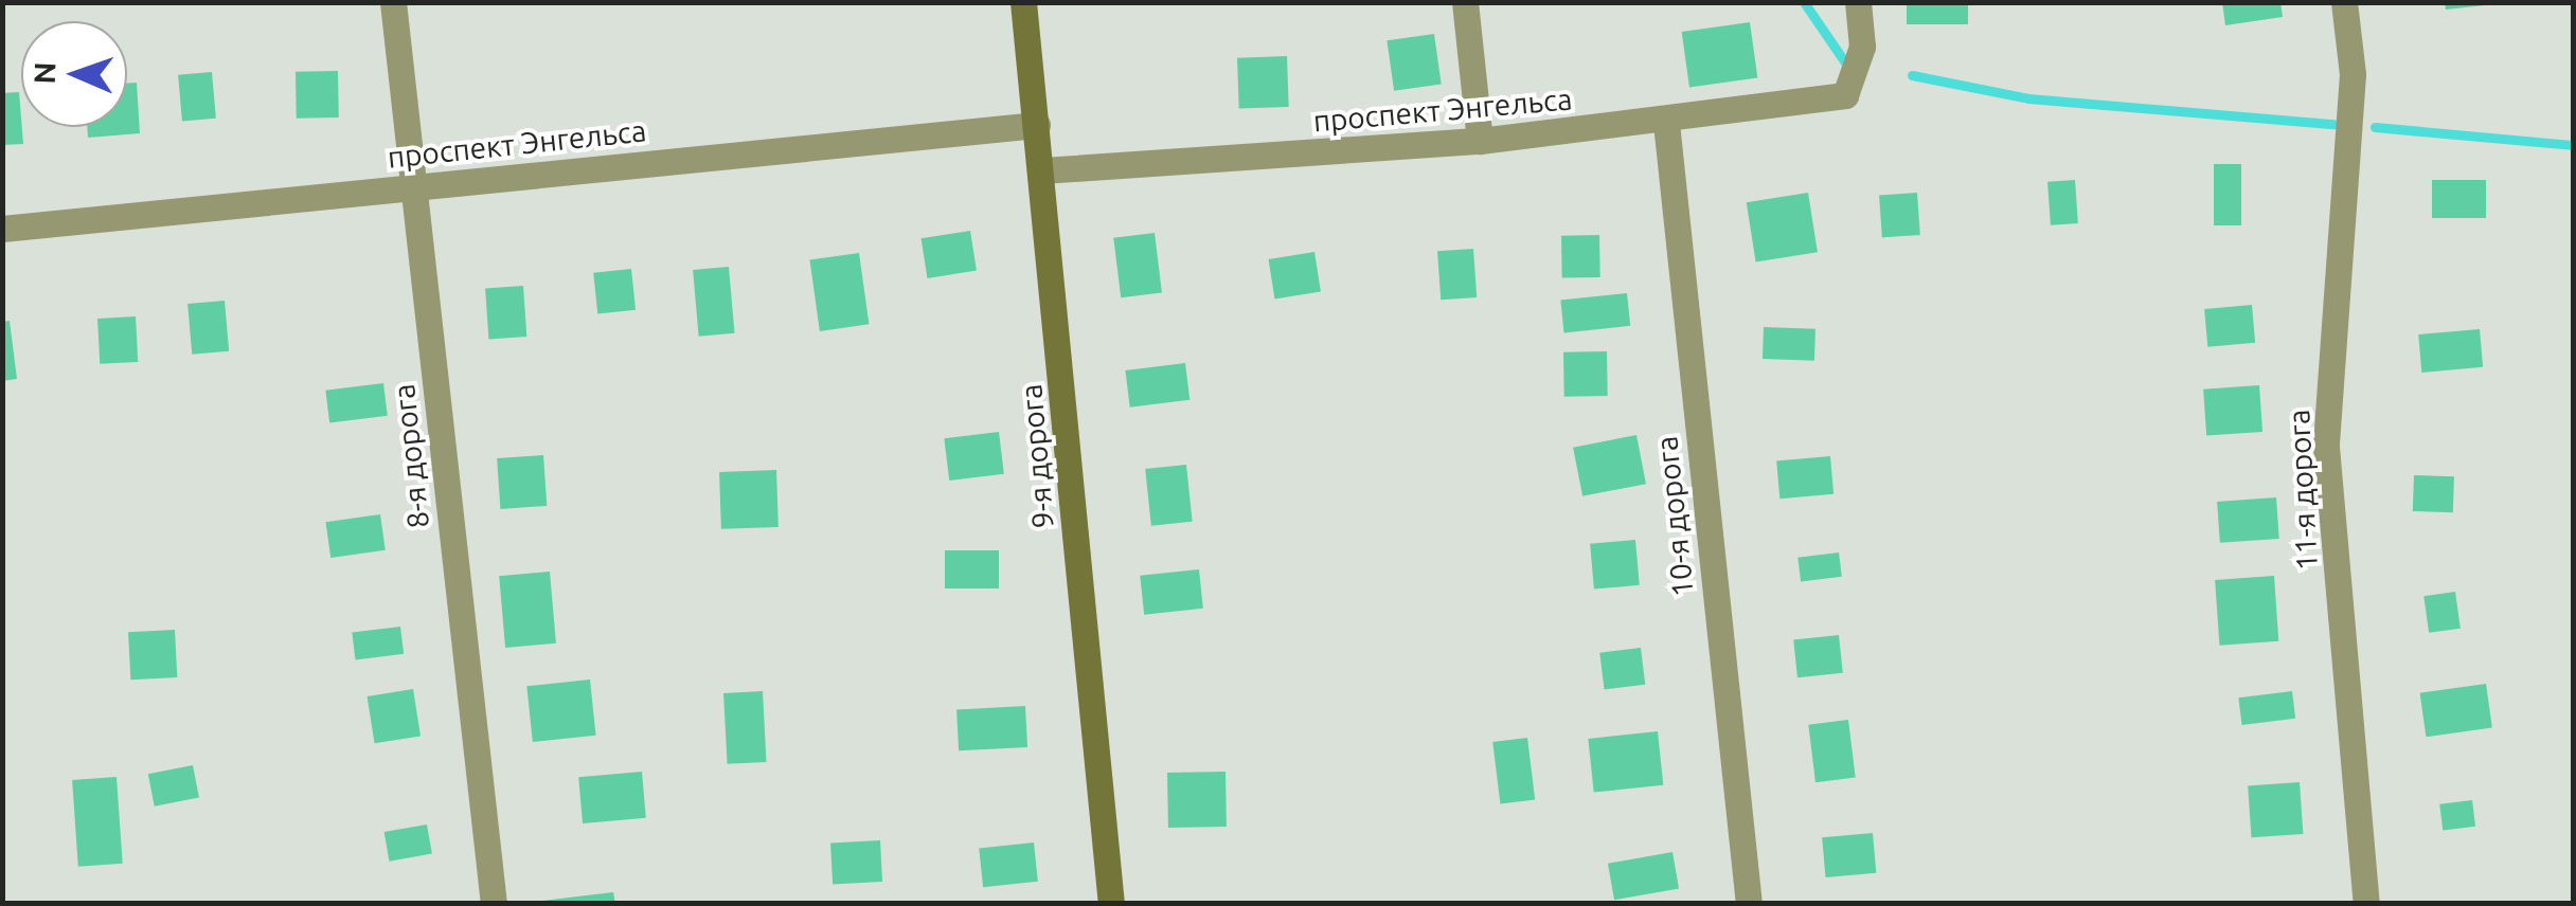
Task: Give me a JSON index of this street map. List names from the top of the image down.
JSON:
{
  "streets": {
    "street": [
      "проспект Энгельса",
      "8-я дорога",
      "9-я дорога",
      "11-я дорога",
      "10-я дорога"
    ]
  },
  "crossings": [
    ["проспект Энгельса", "8-я дорога"],
    ["проспект Энгельса", "9-я дорога"],
    ["проспект Энгельса", "10-я дорога"]
  ],
  "north": "left"
}
